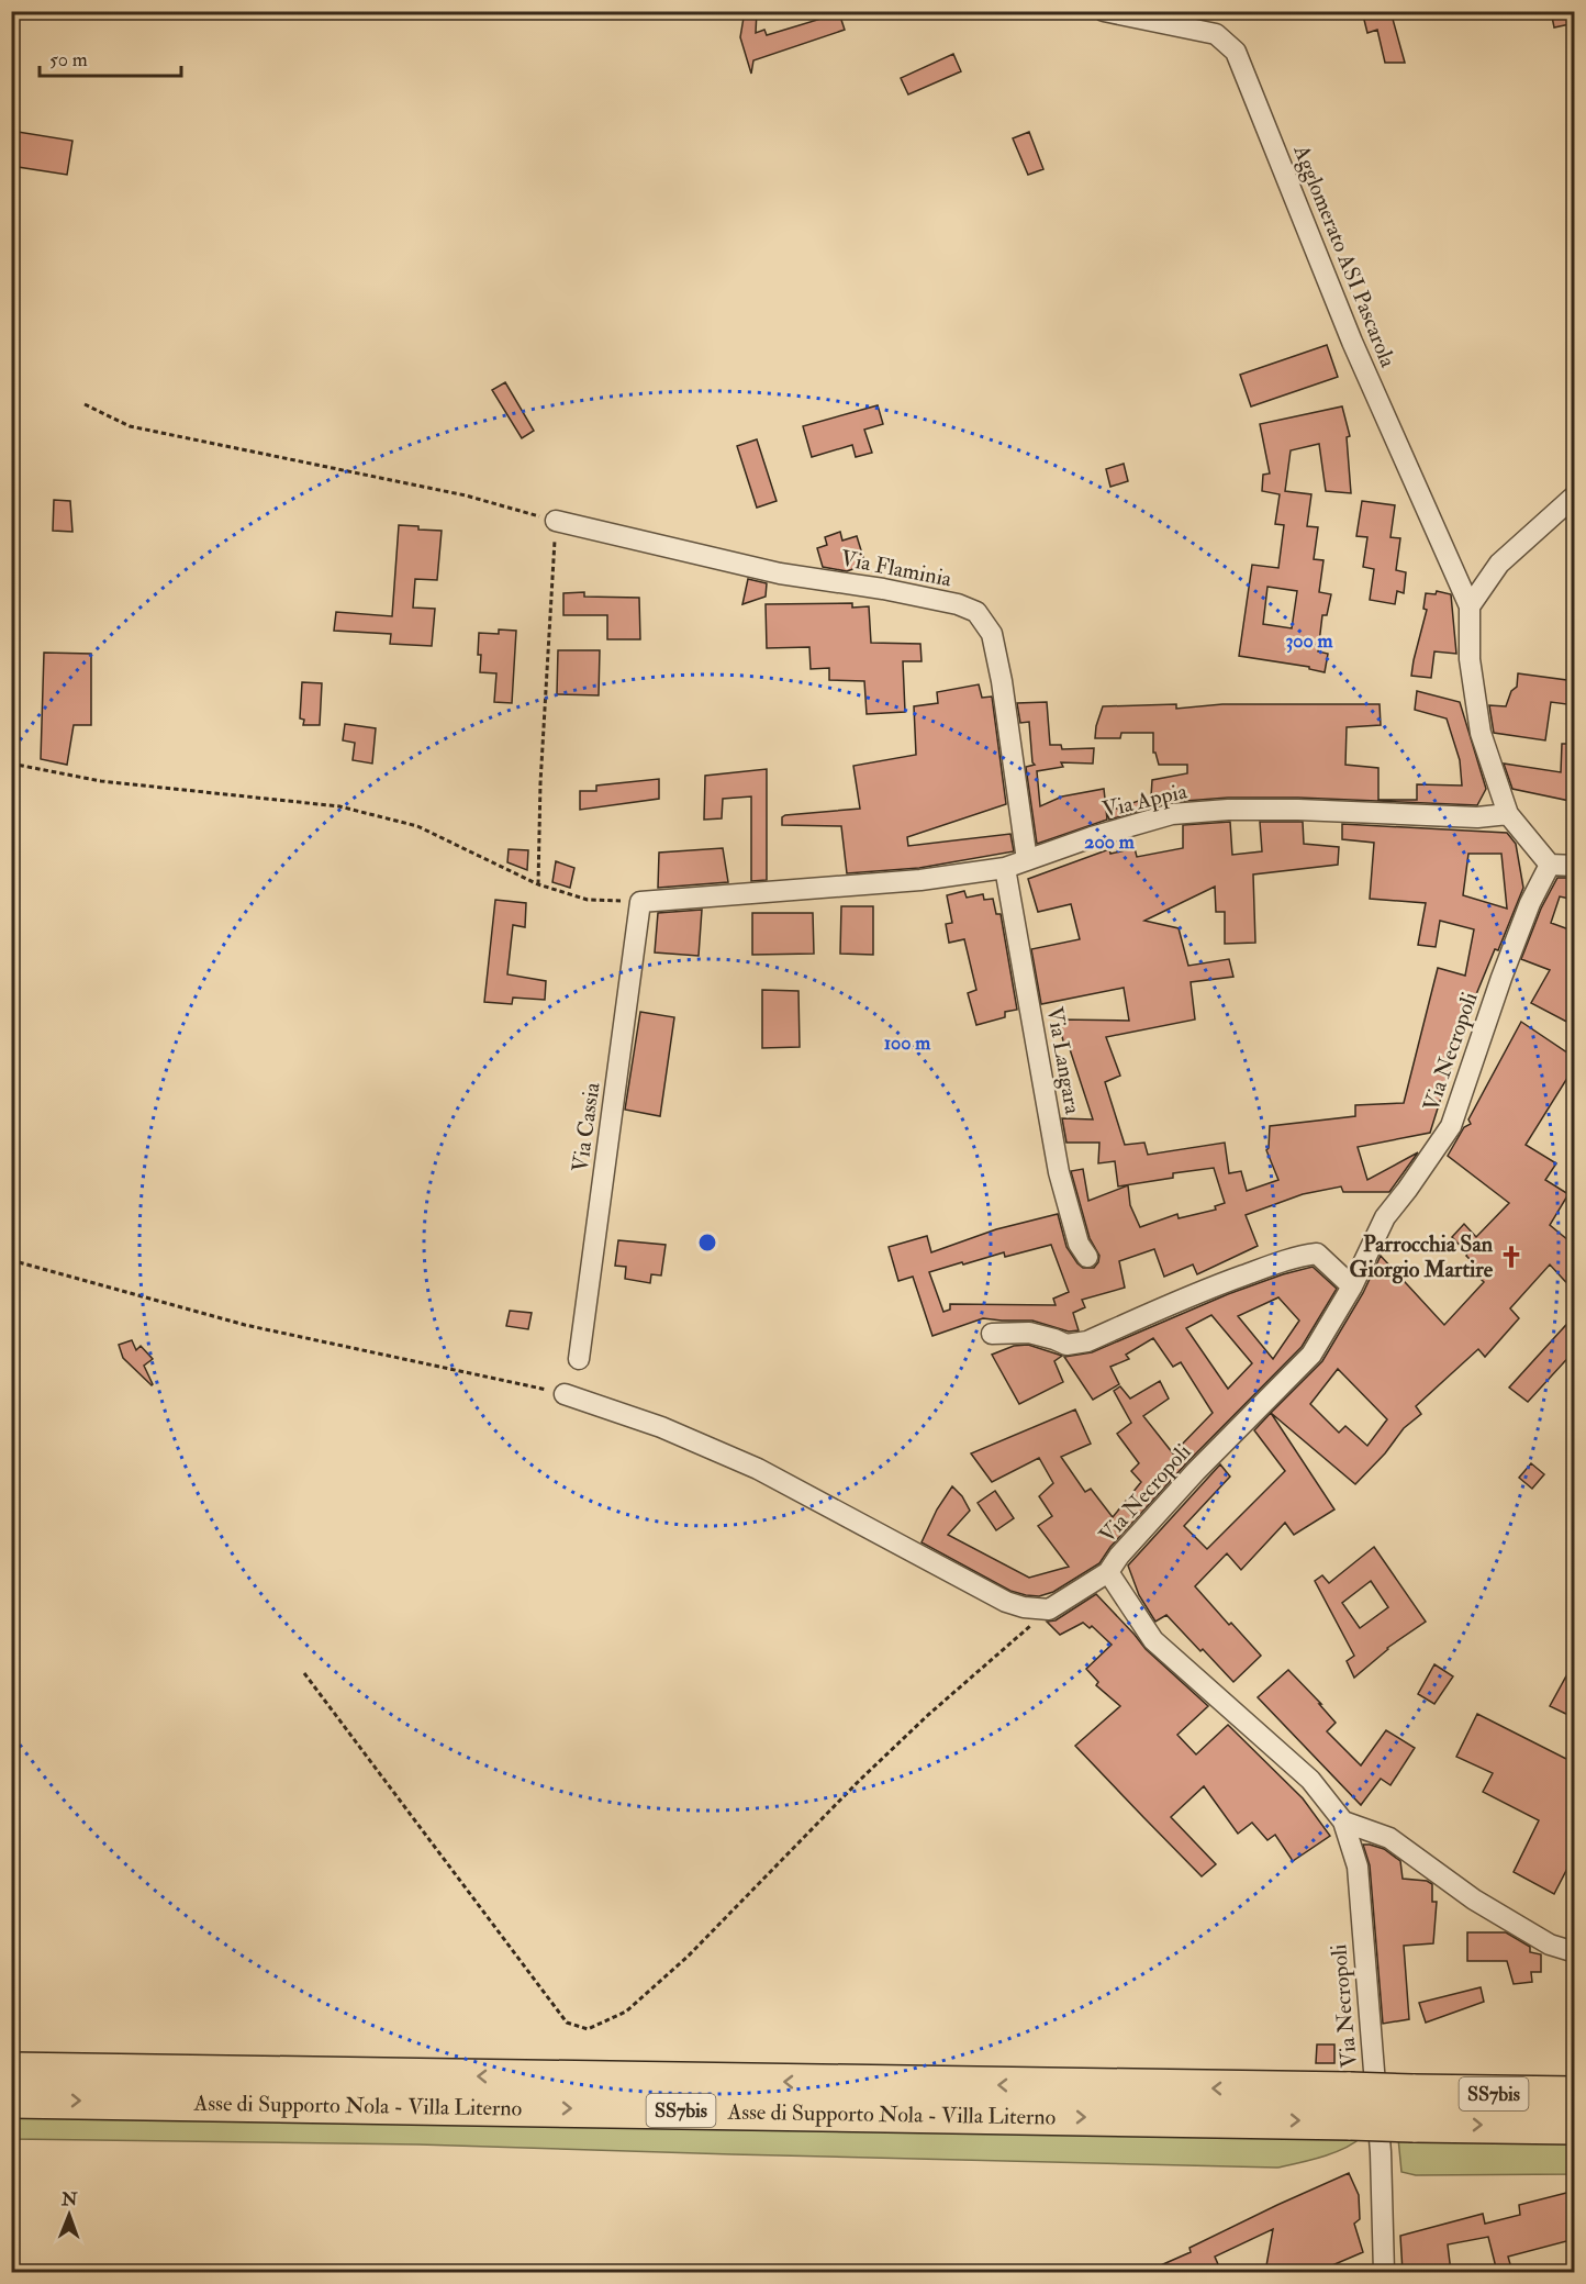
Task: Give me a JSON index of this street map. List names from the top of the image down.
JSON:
{
  "streets": {
    "highway": ["SS7bis", "Asse di Supporto Nola - Villa Literno"],
    "street": [
      "Agglomerato ASI Pascarola",
      "Via Flaminia",
      "Via Appia",
      "Via Necropoli",
      "Via Langara",
      "Via Cassia"
    ]
  },
  "crossings": [
    ["Via Flaminia", "Via Appia"],
    ["Via Appia", "Via Langara"],
    ["Via Appia", "Via Cassia"]
  ],
  "places": {
    "church": ["Parrocchia San Giorgio Martire"]
  },
  "scale_bar": "50 m",
  "north": "top",
  "rings": ["300 m", "200 m", "100 m"]
}
